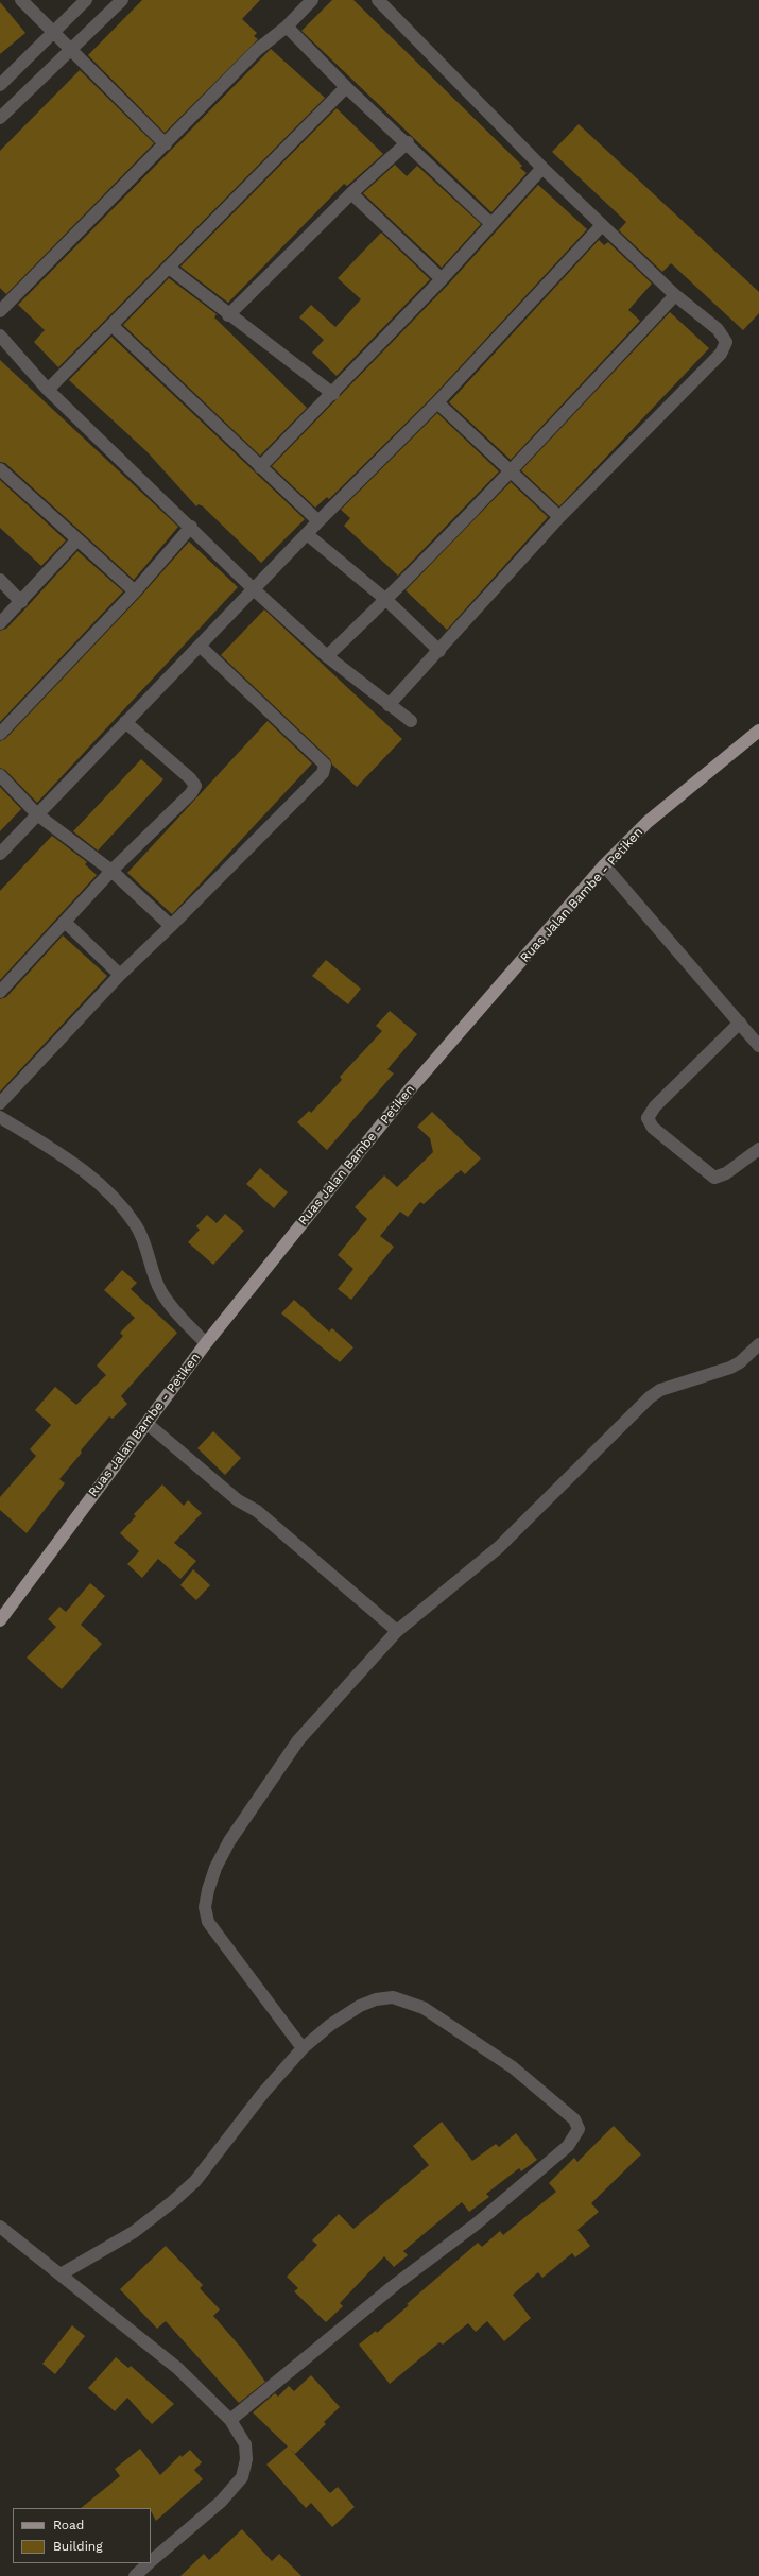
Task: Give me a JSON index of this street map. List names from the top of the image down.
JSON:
{
  "streets": {
    "main road": ["Ruas Jalan Bambe - Petiken"]
  },
  "legend": ["Road", "Building"]
}
